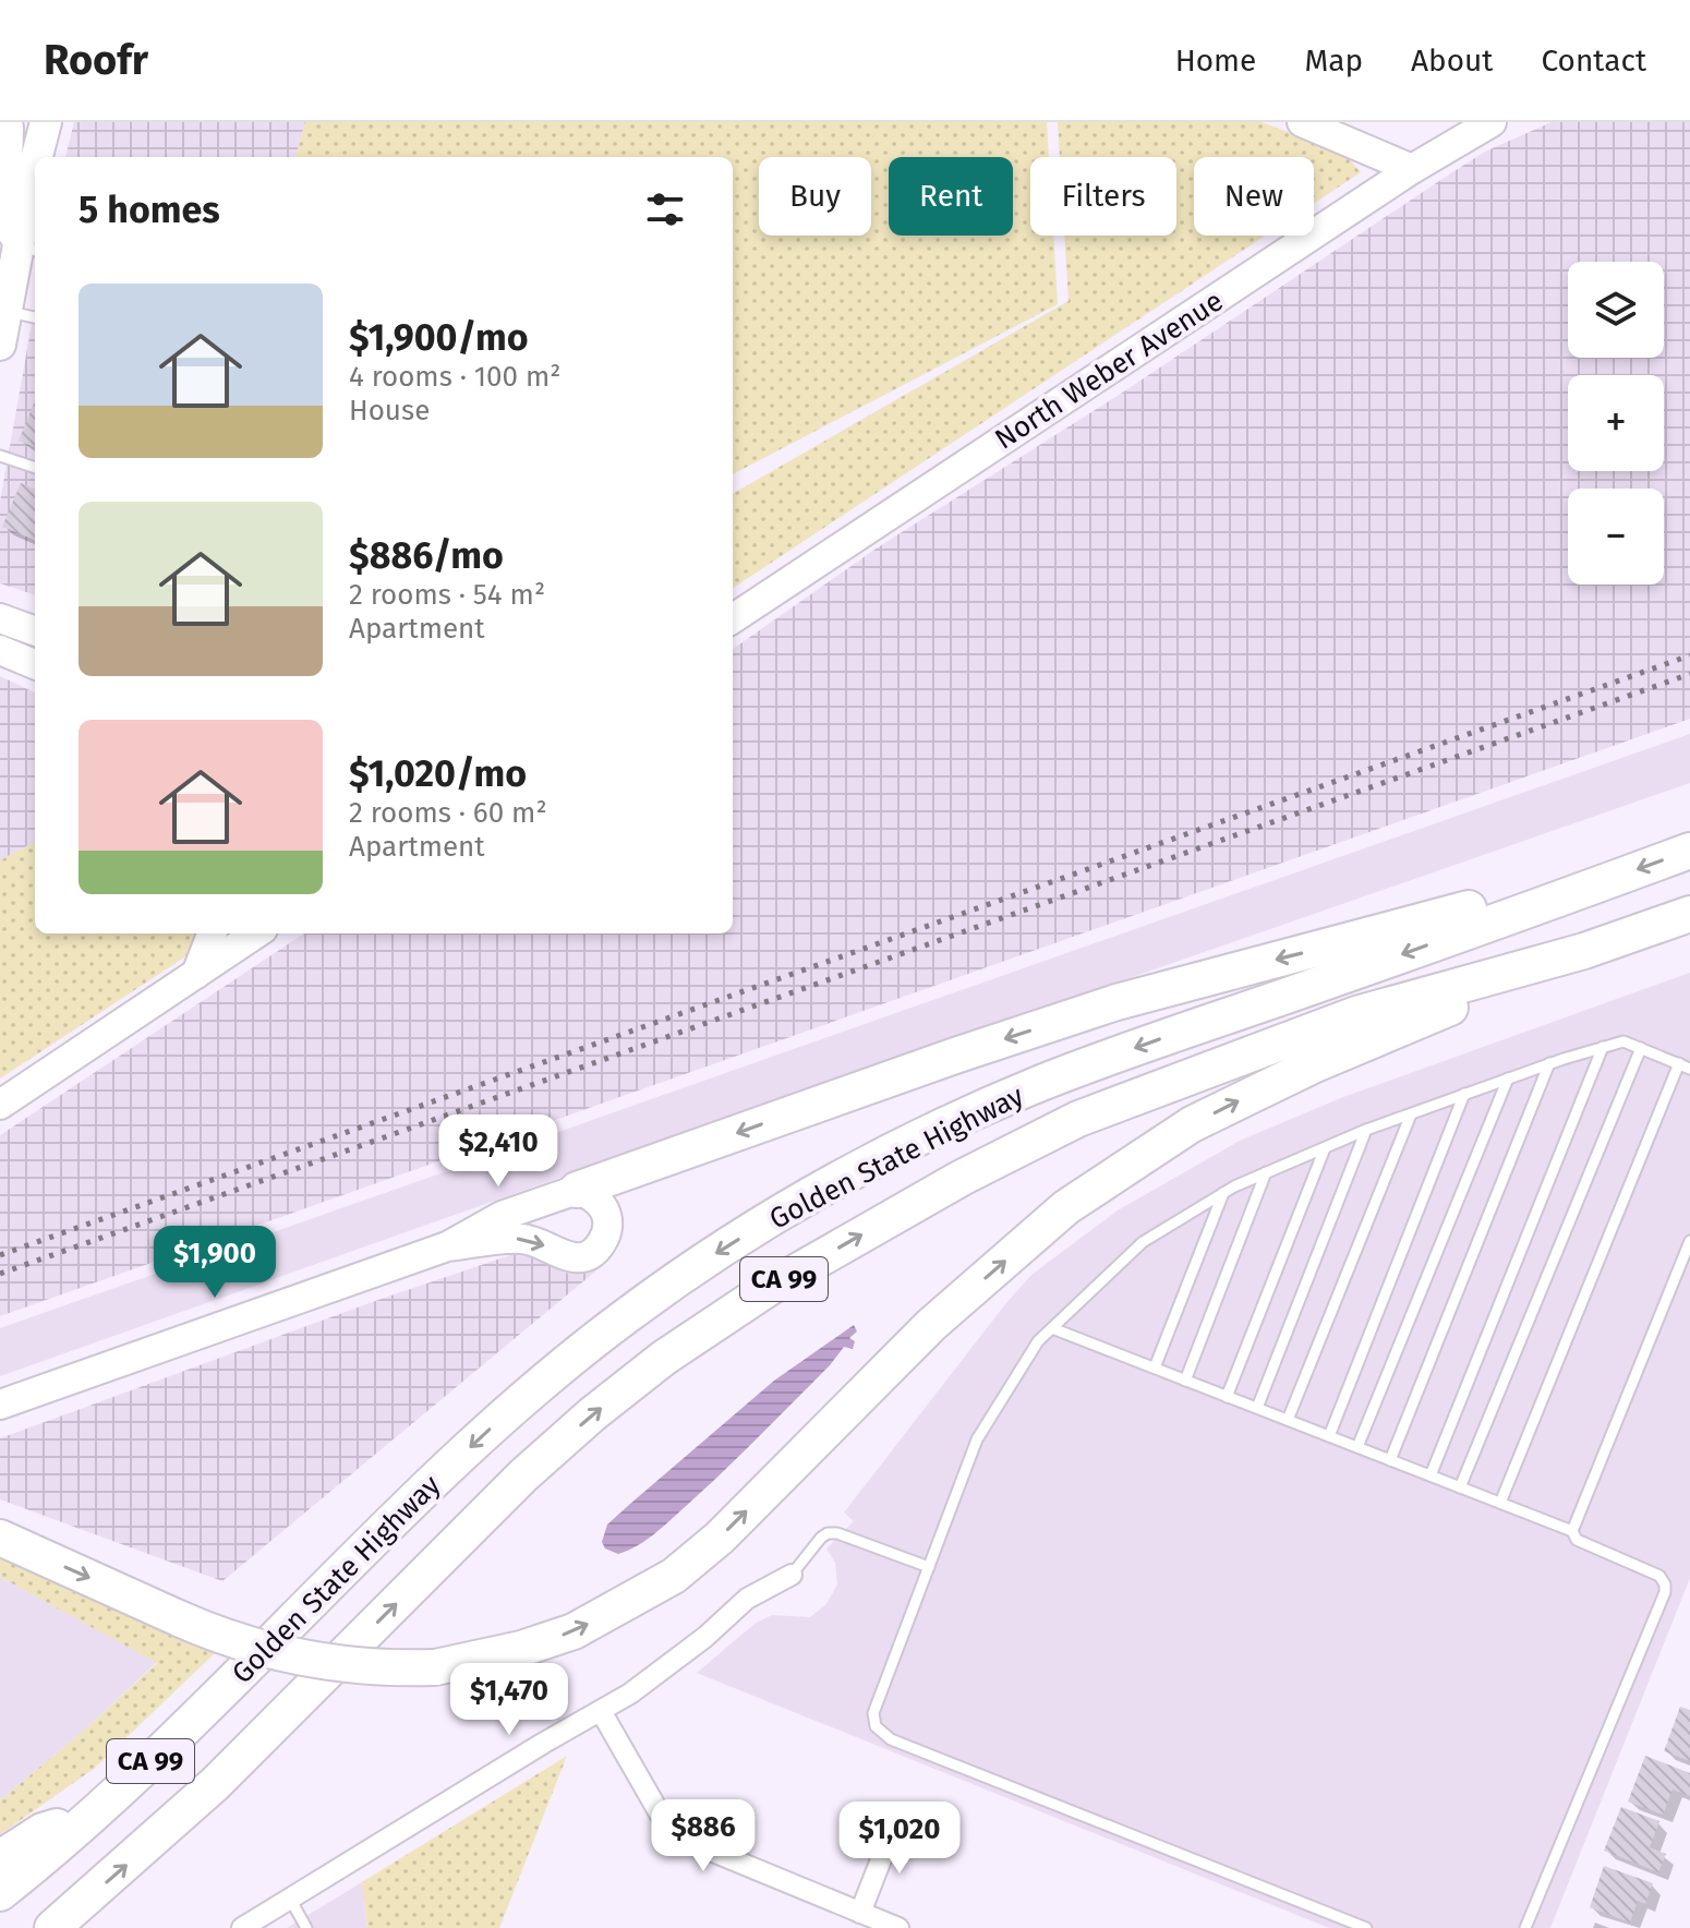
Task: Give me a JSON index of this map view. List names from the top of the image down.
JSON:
{
  "streets": {
    "highway": ["Golden State Highway", "CA 99"],
    "main road": ["North Weber Avenue"]
  },
  "page": {
    "header": "Roofr",
    "nav": [
      "Home",
      "Map",
      "About",
      "Contact"
    ],
    "chip": [
      "Buy",
      "Rent",
      "Filters",
      "New"
    ],
    "heading": "5 homes",
    "map_buttons": ["+", "−"],
    "list": [
      {
        "name": "$1,900/mo",
        "note": "4 rooms · 100 m² · House"
      },
      {
        "name": "$886/mo",
        "note": "2 rooms · 54 m² · Apartment"
      },
      {
        "name": "$1,020/mo",
        "note": "2 rooms · 60 m² · Apartment"
      }
    ],
    "price": [
      "$2,410",
      "$1,900",
      "$1,470",
      "$886",
      "$1,020"
    ]
  }
}
